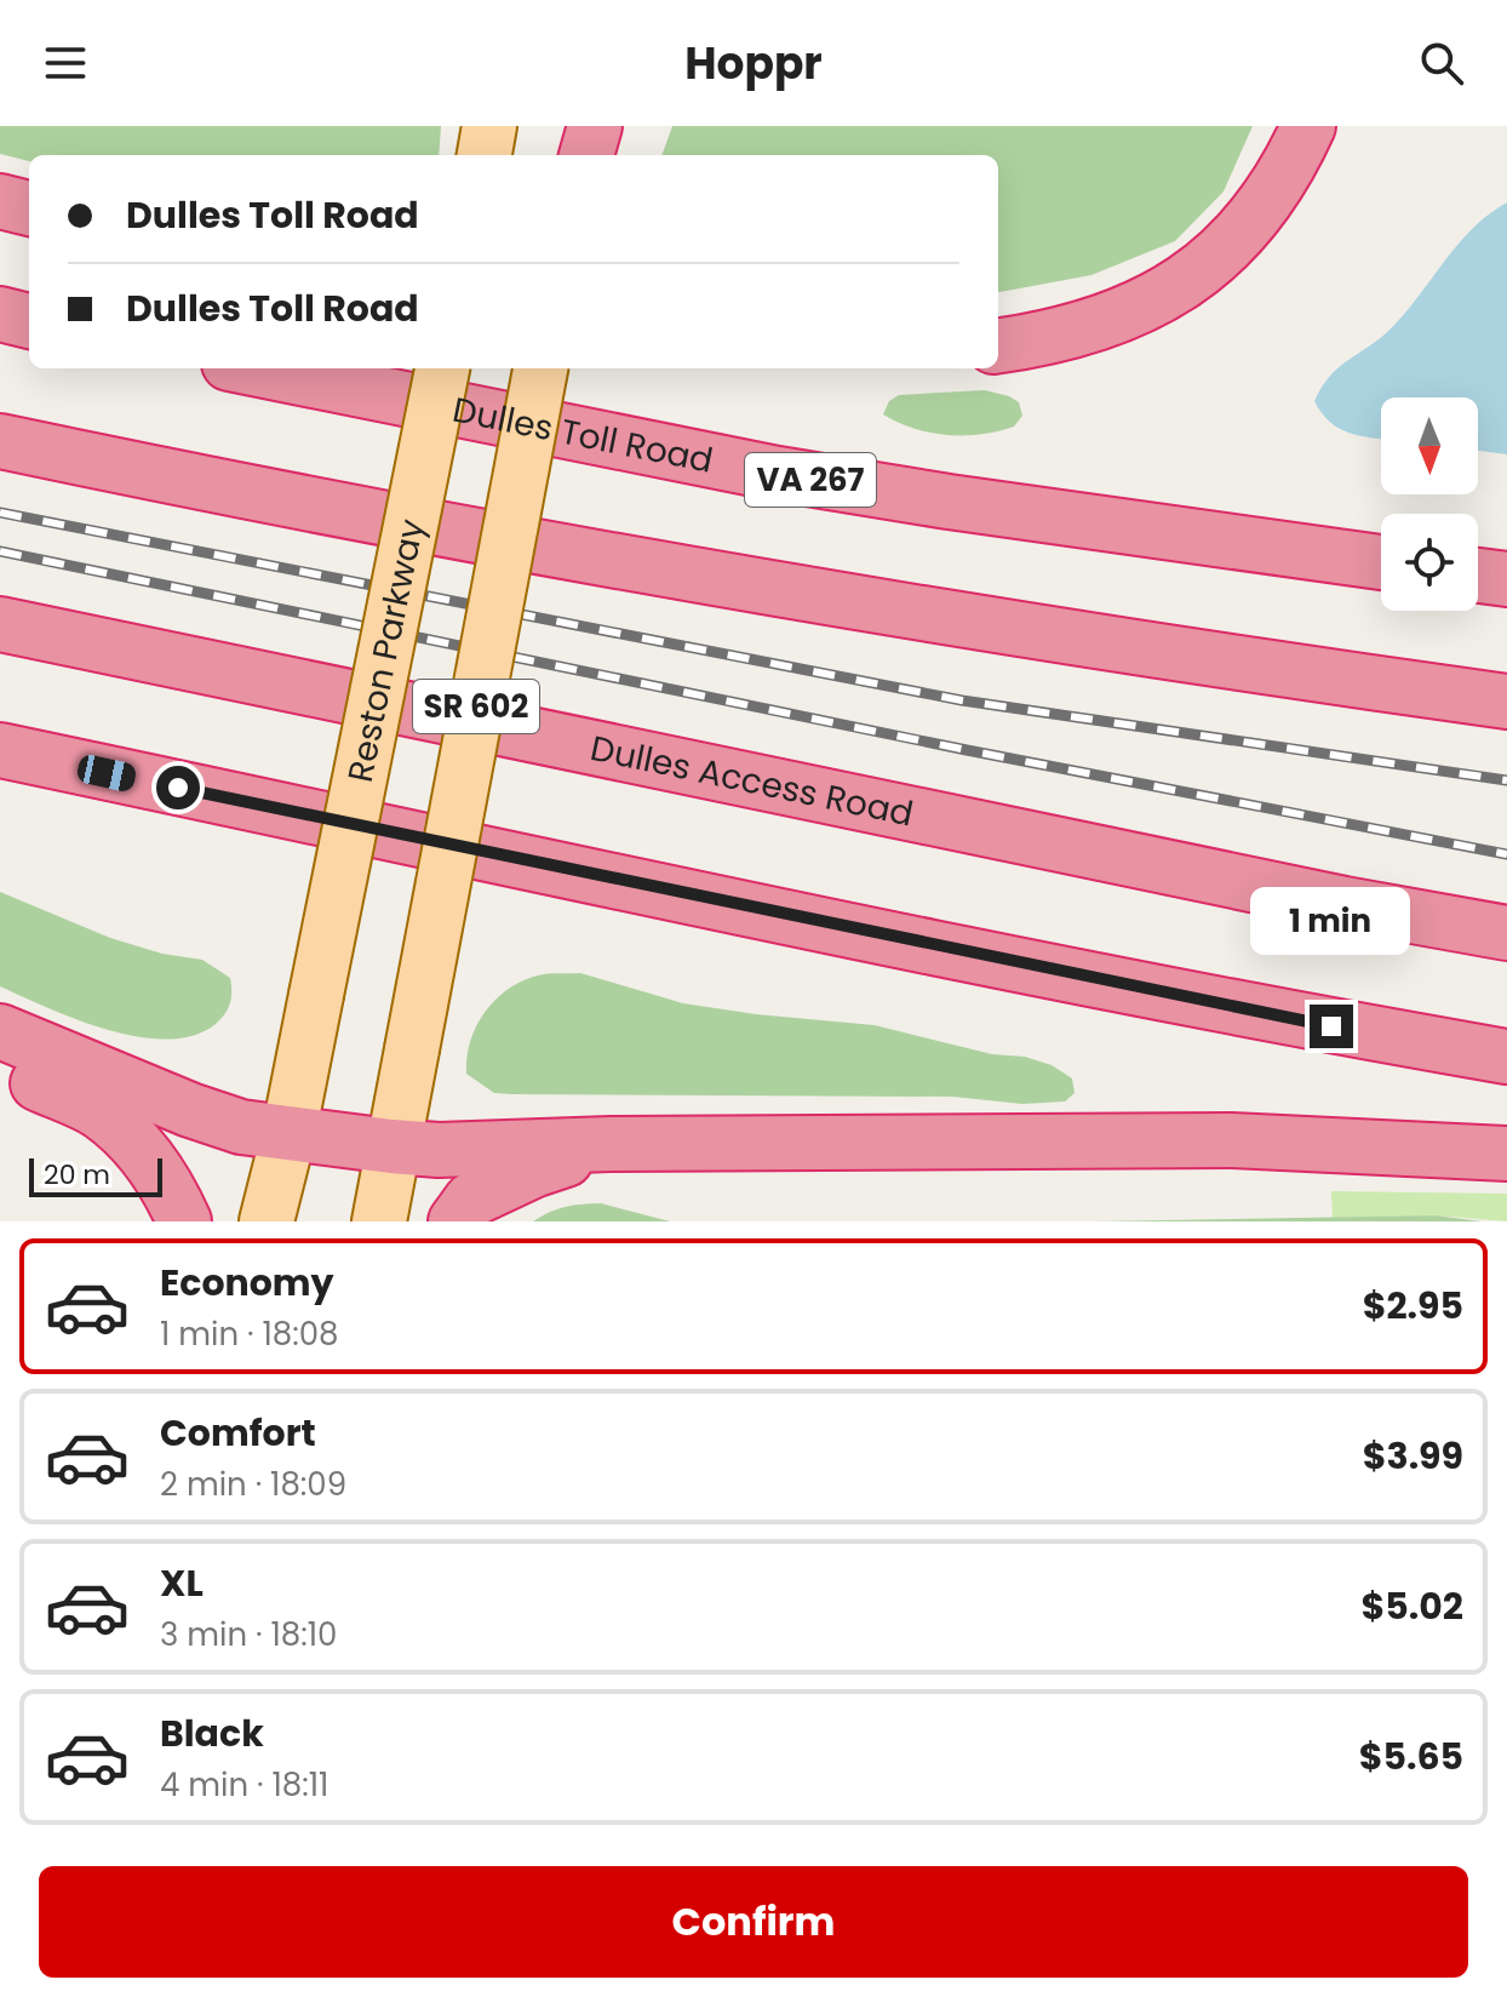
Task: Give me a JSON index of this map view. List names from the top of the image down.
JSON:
{
  "streets": {
    "highway": ["Dulles Toll Road", "VA 267", "Dulles Access Road"],
    "main road": ["Reston Parkway", "SR 602"]
  },
  "scale_bar": "20 m",
  "north": "bottom",
  "page": {
    "header": "Hoppr",
    "banner": ["Dulles Toll Road", "Dulles Toll Road"],
    "bubble": "1 min",
    "scale": "20 m",
    "list": [
      {
        "name": "Economy",
        "note": "1 min · 18:08",
        "value": "$2.95"
      },
      {
        "name": "Comfort",
        "note": "2 min · 18:09",
        "value": "$3.99"
      },
      {
        "name": "XL",
        "note": "3 min · 18:10",
        "value": "$5.02"
      },
      {
        "name": "Black",
        "note": "4 min · 18:11",
        "value": "$5.65"
      }
    ],
    "buttons": "Confirm"
  }
}
